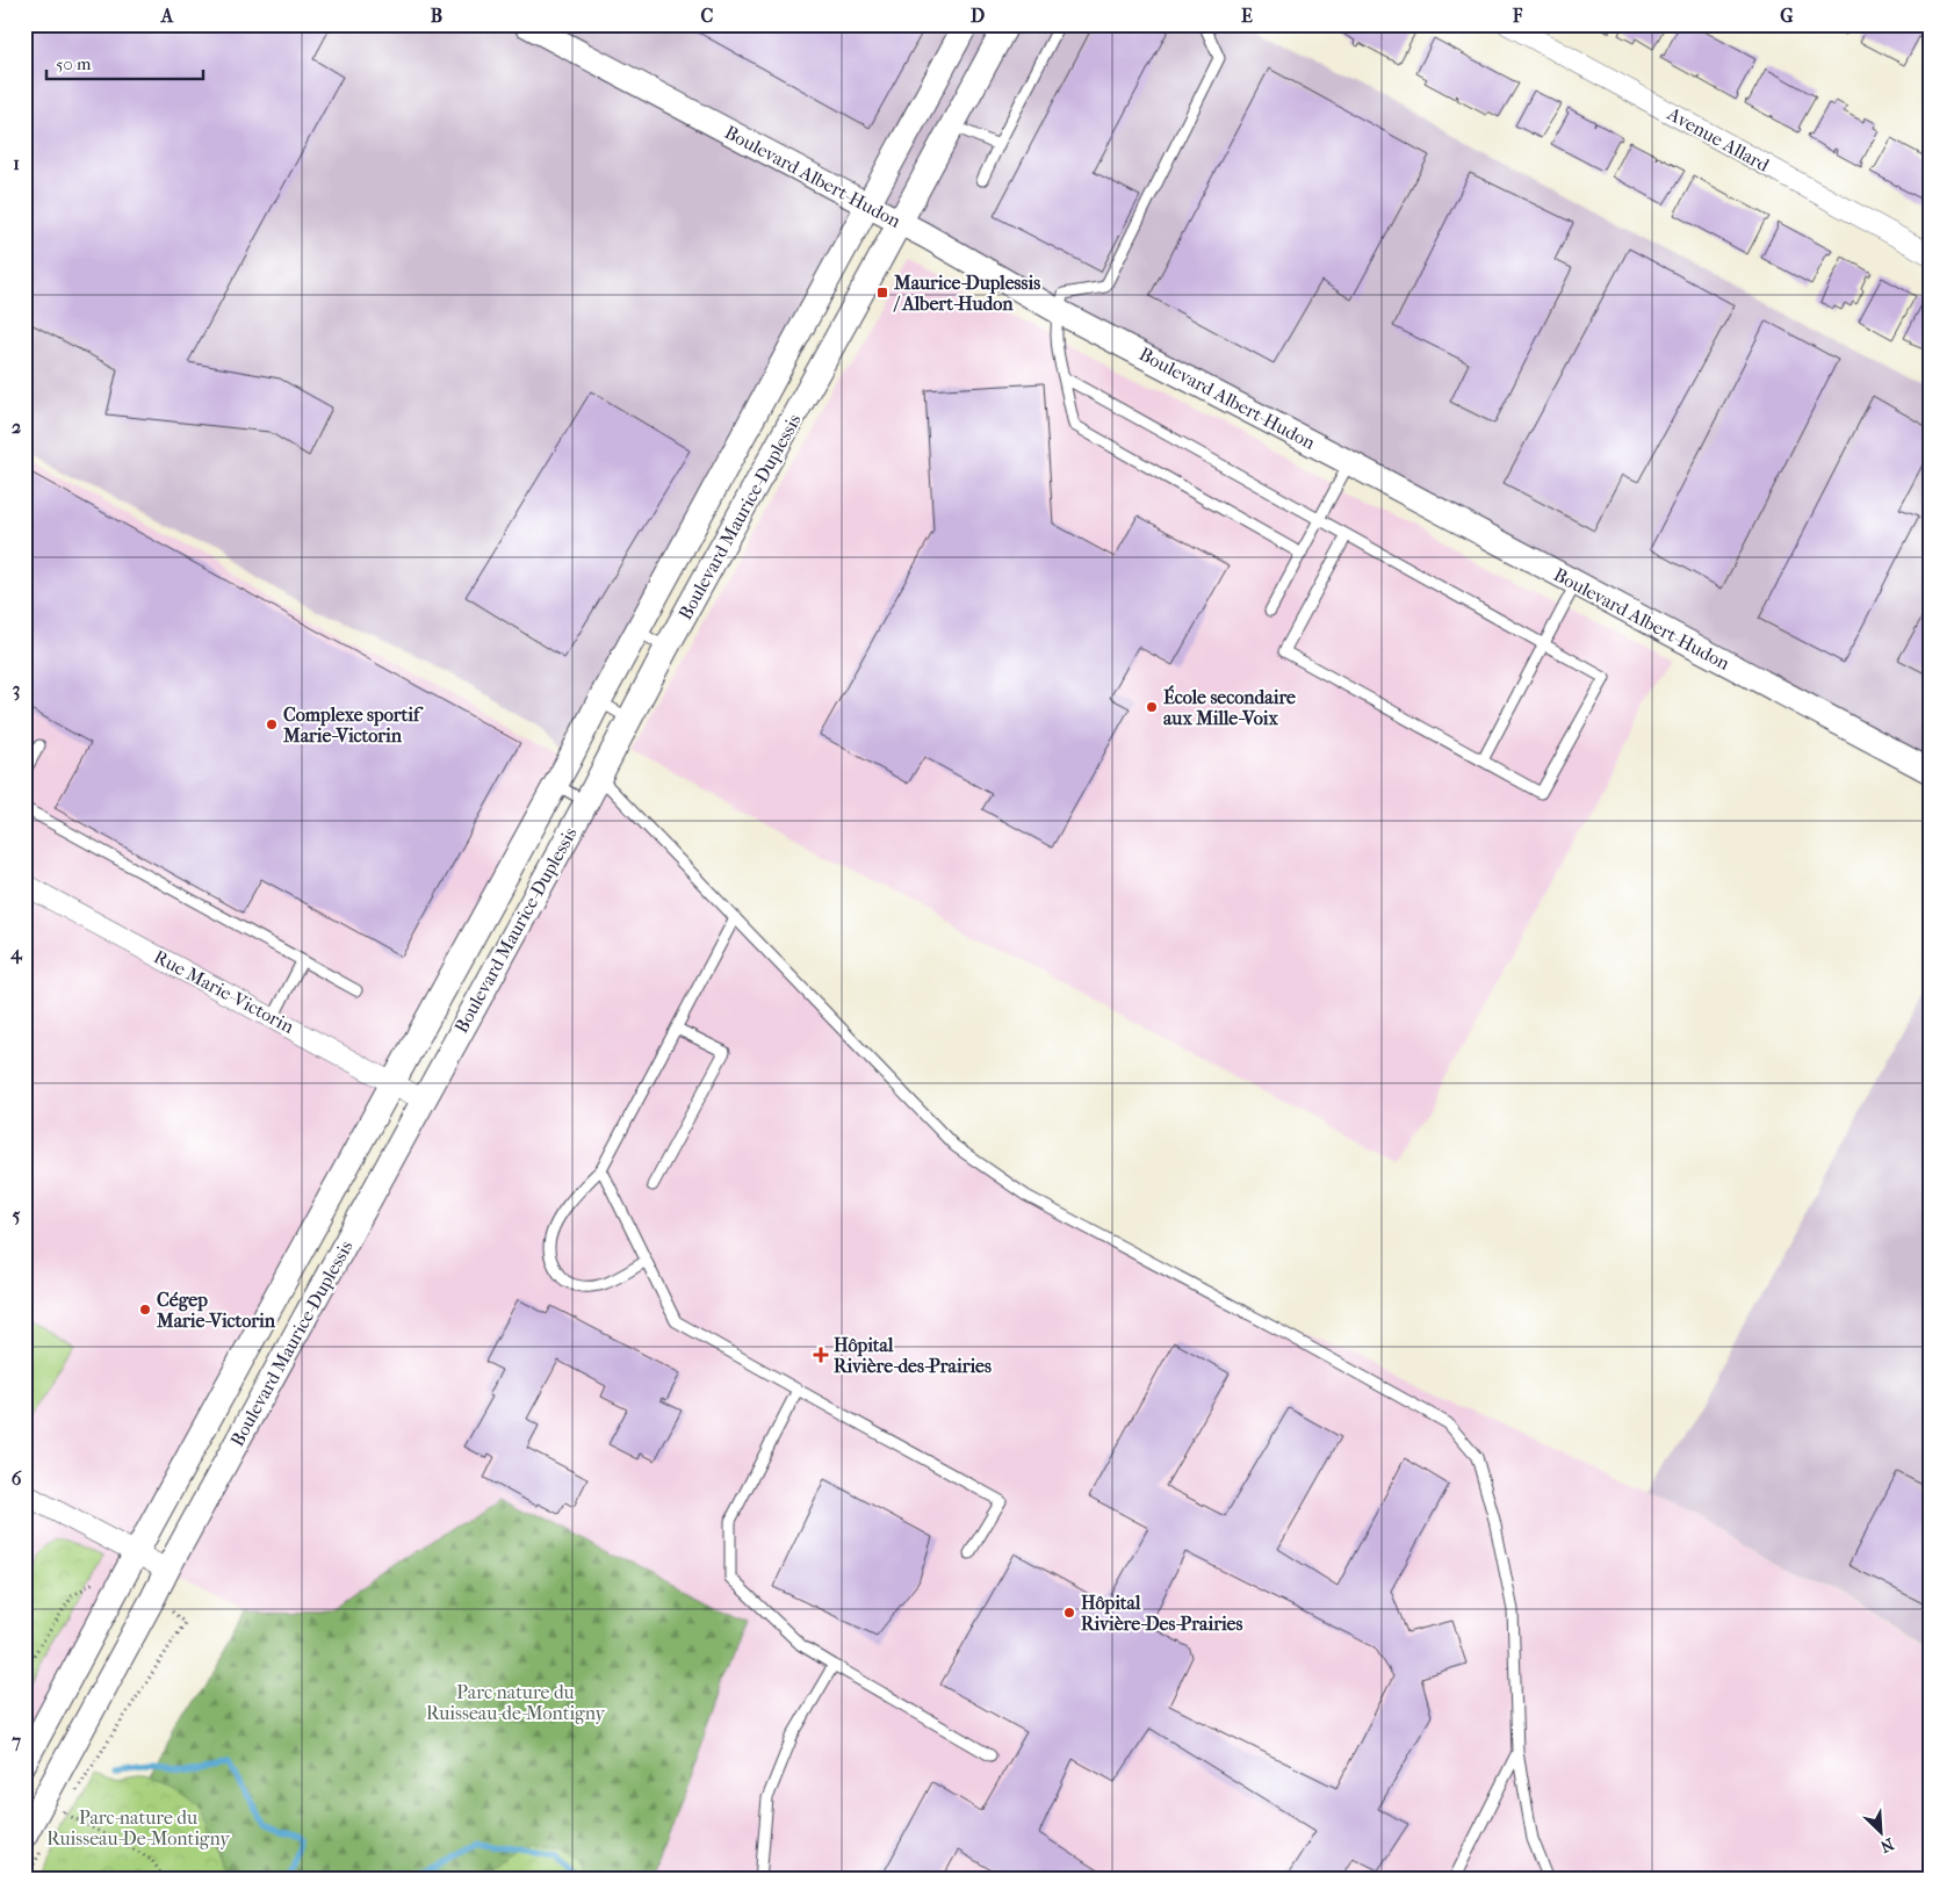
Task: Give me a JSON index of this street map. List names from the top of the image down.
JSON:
{
  "streets": {
    "street": [
      "Avenue Allard",
      "Boulevard Albert-Hudon",
      "Boulevard Maurice-Duplessis",
      "Rue Marie-Victorin"
    ]
  },
  "crossings": [
    ["Boulevard Albert-Hudon", "Boulevard Maurice-Duplessis"],
    ["Boulevard Maurice-Duplessis", "Rue Marie-Victorin"]
  ],
  "parks": ["Parc nature du Ruisseau-de-Montigny", "Parc-nature du Ruisseau-De-Montigny"],
  "places": {
    "transit": ["Maurice-Duplessis / Albert-Hudon"],
    "other": [
      "École secondaire aux Mille-Voix",
      "Complexe sportif Marie-Victorin",
      "Cégep Marie-Victorin",
      "Hôpital Rivière-Des-Prairies"
    ],
    "health": ["Hôpital Rivière-des-Prairies"]
  },
  "scale_bar": "50 m",
  "north": "bottom right",
  "grid": {
    "columns": [
      "A",
      "B",
      "C",
      "D",
      "E",
      "F",
      "G"
    ],
    "rows": [
      "1",
      "2",
      "3",
      "4",
      "5",
      "6",
      "7"
    ]
  }
}
